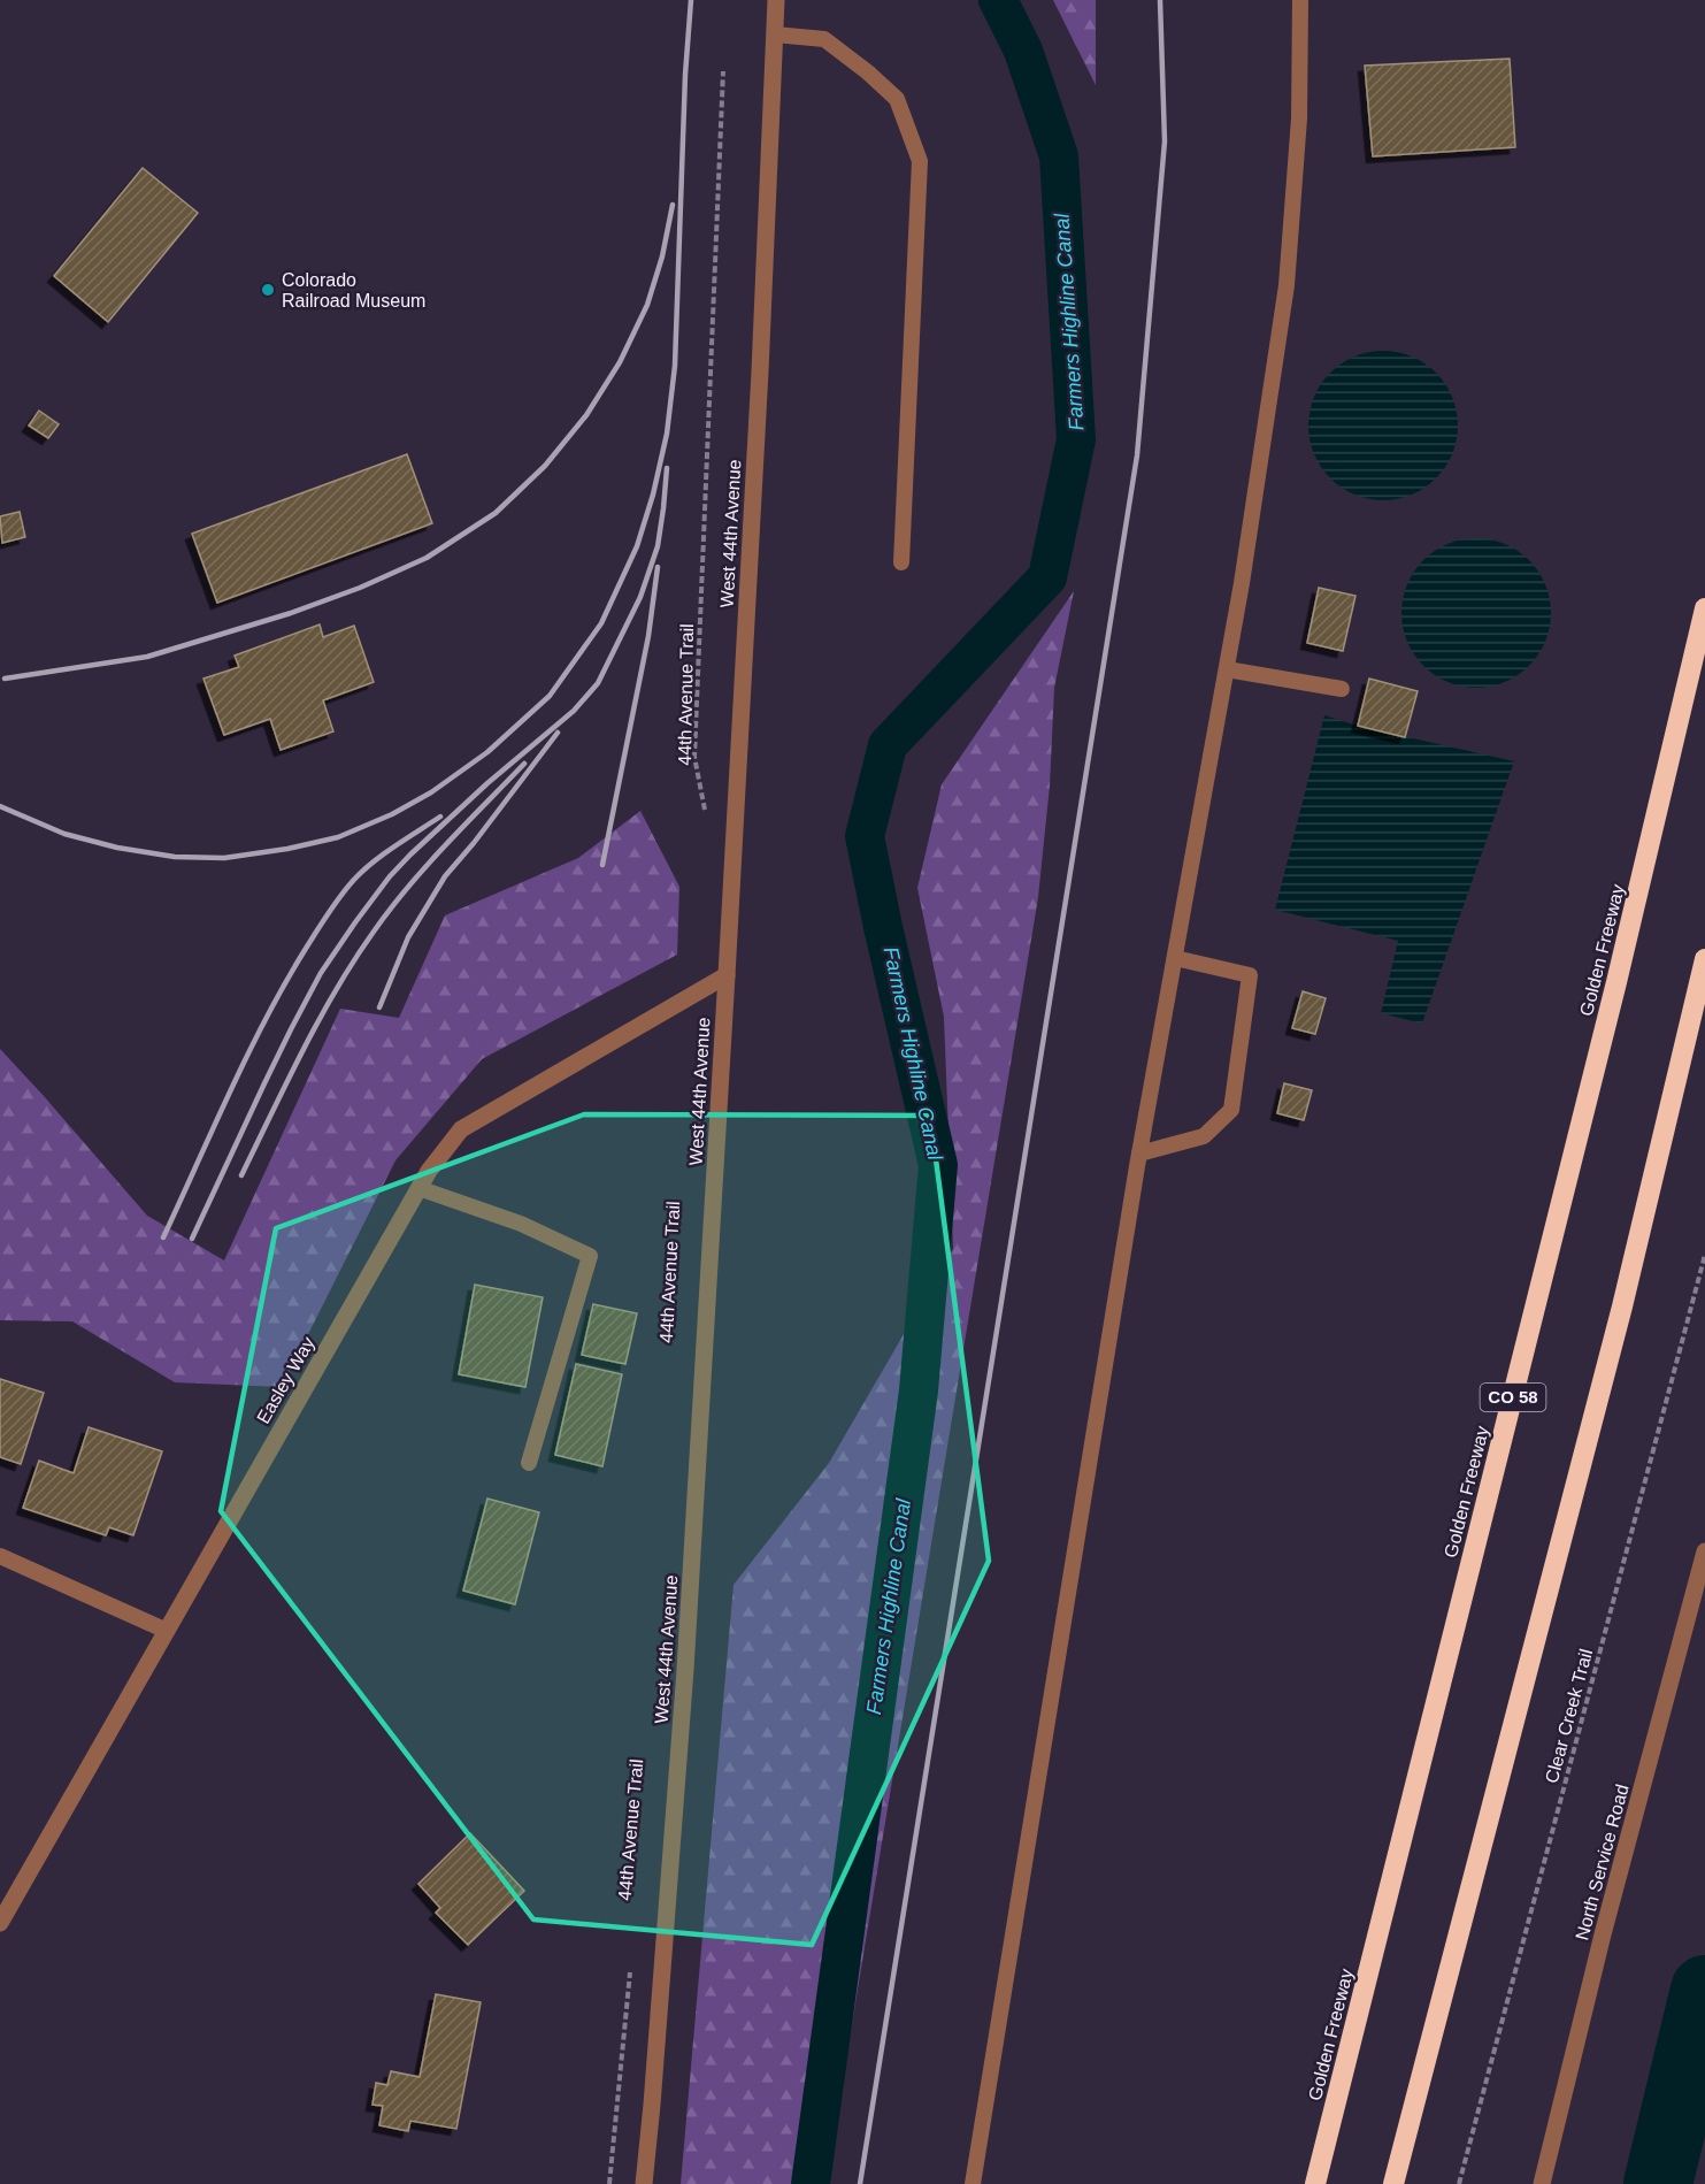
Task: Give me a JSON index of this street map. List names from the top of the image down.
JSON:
{
  "streets": {
    "highway": ["Golden Freeway", "CO 58"],
    "street": ["West 44th Avenue", "Easley Way", "North Service Road"],
    "path": ["44th Avenue Trail", "Clear Creek Trail"]
  },
  "crossings": [
    ["West 44th Avenue", "Easley Way"]
  ],
  "water": ["Farmers Highline Canal"],
  "places": ["Colorado Railroad Museum"]
}
